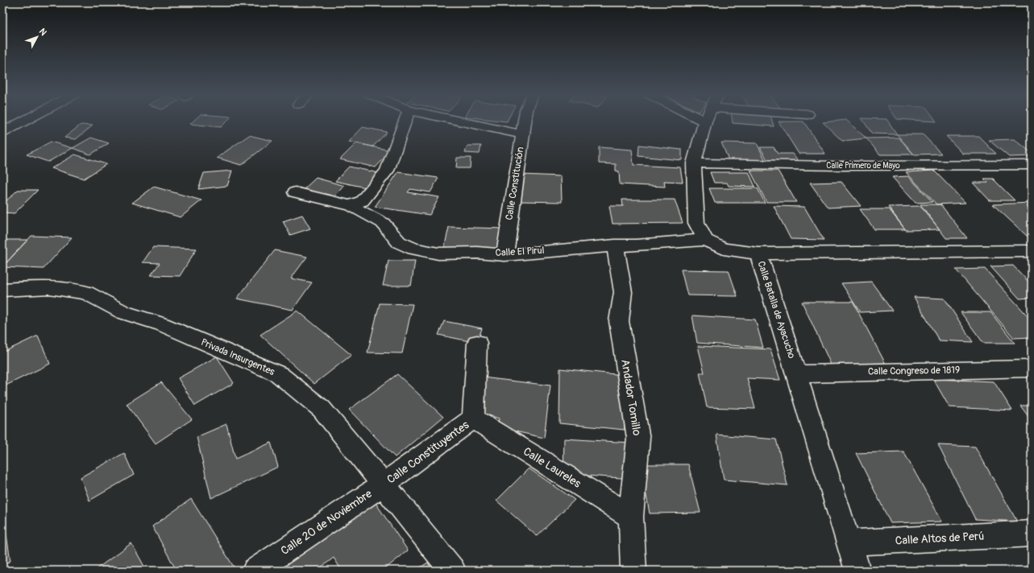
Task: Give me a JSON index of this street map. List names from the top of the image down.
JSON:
{
  "streets": {
    "street": [
      "Calle Primero de Mayo",
      "Calle Constitución",
      "Calle El Pirul",
      "Calle Batalla de Ayacucho",
      "Privada Insurgentes",
      "Calle Congreso de 1819",
      "Andador Tomillo",
      "Calle Constituyentes",
      "Calle Laureles",
      "Calle 20 de Noviembre",
      "Calle Altos de Perú"
    ]
  },
  "crossings": [
    ["Calle Constitución", "Calle El Pirul"],
    ["Calle El Pirul", "Andador Tomillo"],
    ["Calle Batalla de Ayacucho", "Calle Congreso de 1819"],
    ["Calle Batalla de Ayacucho", "Calle Altos de Perú"],
    ["Privada Insurgentes", "Calle Constituyentes"],
    ["Privada Insurgentes", "Calle 20 de Noviembre"],
    ["Andador Tomillo", "Calle Laureles"],
    ["Calle Constituyentes", "Calle Laureles"],
    ["Calle Constituyentes", "Calle 20 de Noviembre"]
  ],
  "north": "top right"
}
